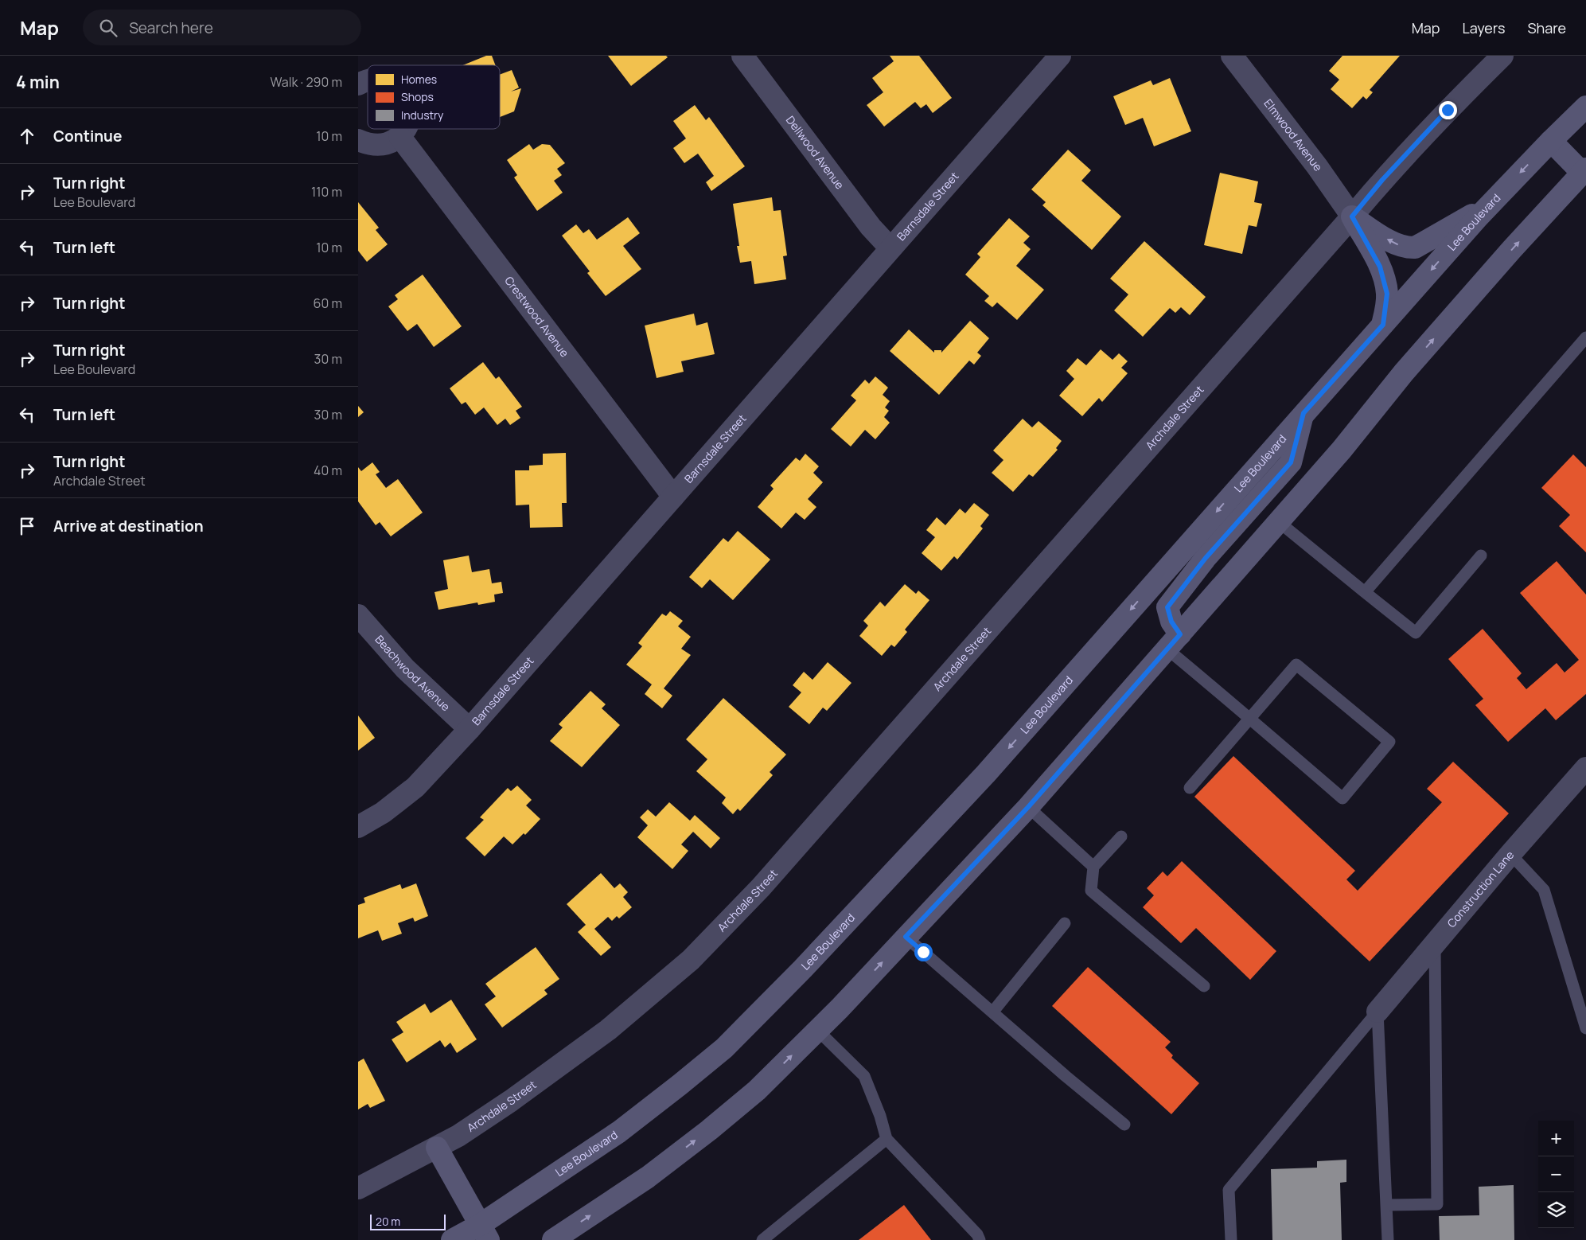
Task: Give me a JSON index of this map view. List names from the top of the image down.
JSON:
{
  "streets": {
    "main road": ["Lee Boulevard"],
    "street": [
      "Elmwood Avenue",
      "Dellwood Avenue",
      "Barnsdale Street",
      "Crestwood Avenue",
      "Archdale Street",
      "Beachwood Avenue",
      "Construction Lane"
    ]
  },
  "crossings": [
    ["Elmwood Avenue", "Archdale Street"],
    ["Dellwood Avenue", "Barnsdale Street"],
    ["Barnsdale Street", "Crestwood Avenue"],
    ["Barnsdale Street", "Beachwood Avenue"]
  ],
  "legend": ["Homes", "Shops", "Industry"],
  "scale_bar": "20 m",
  "page": {
    "header": "Map",
    "search": "Search here",
    "nav": ["Map", "Layers", "Share"],
    "heading": ["4 min", "Walk · 290 m"],
    "list": [
      ["Continue", "10 m"],
      ["Turn right", "Lee Boulevard", "110 m"],
      ["Turn left", "10 m"],
      ["Turn right", "60 m"],
      ["Turn right", "Lee Boulevard", "30 m"],
      ["Turn left", "30 m"],
      ["Turn right", "Archdale Street", "40 m"],
      "Arrive at destination"
    ],
    "map_buttons": ["+", "−"],
    "scale": "20 m"
  }
}
